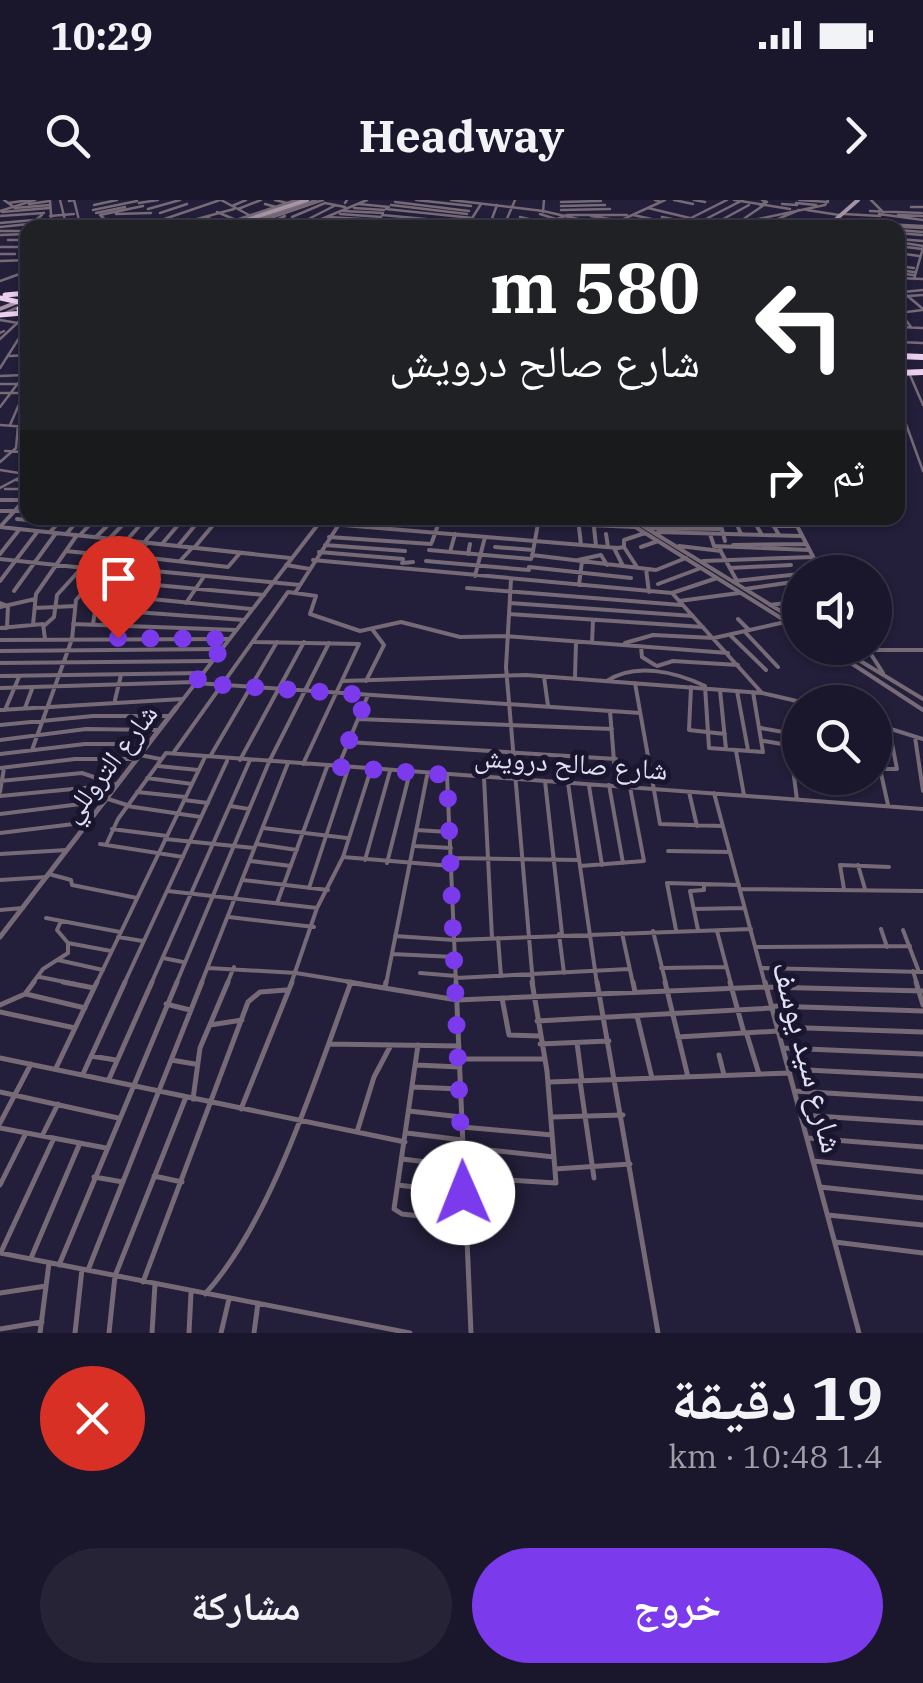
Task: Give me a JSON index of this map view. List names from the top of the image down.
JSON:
{
  "streets": {
    "street": ["شارع التروللي", "شارع صالح درويش", "شارع سيد يوسف"]
  },
  "crossings": [
    ["شارع صالح درويش", "شارع سيد يوسف"]
  ],
  "page": {
    "status": "10:29",
    "header": "Headway",
    "turn": ["580 m", "شارع صالح درويش"],
    "then": "ثم",
    "heading": ["19 دقيقة", "1.4 km · 10:48"],
    "buttons": ["خروج", "مشاركة"]
  }
}
